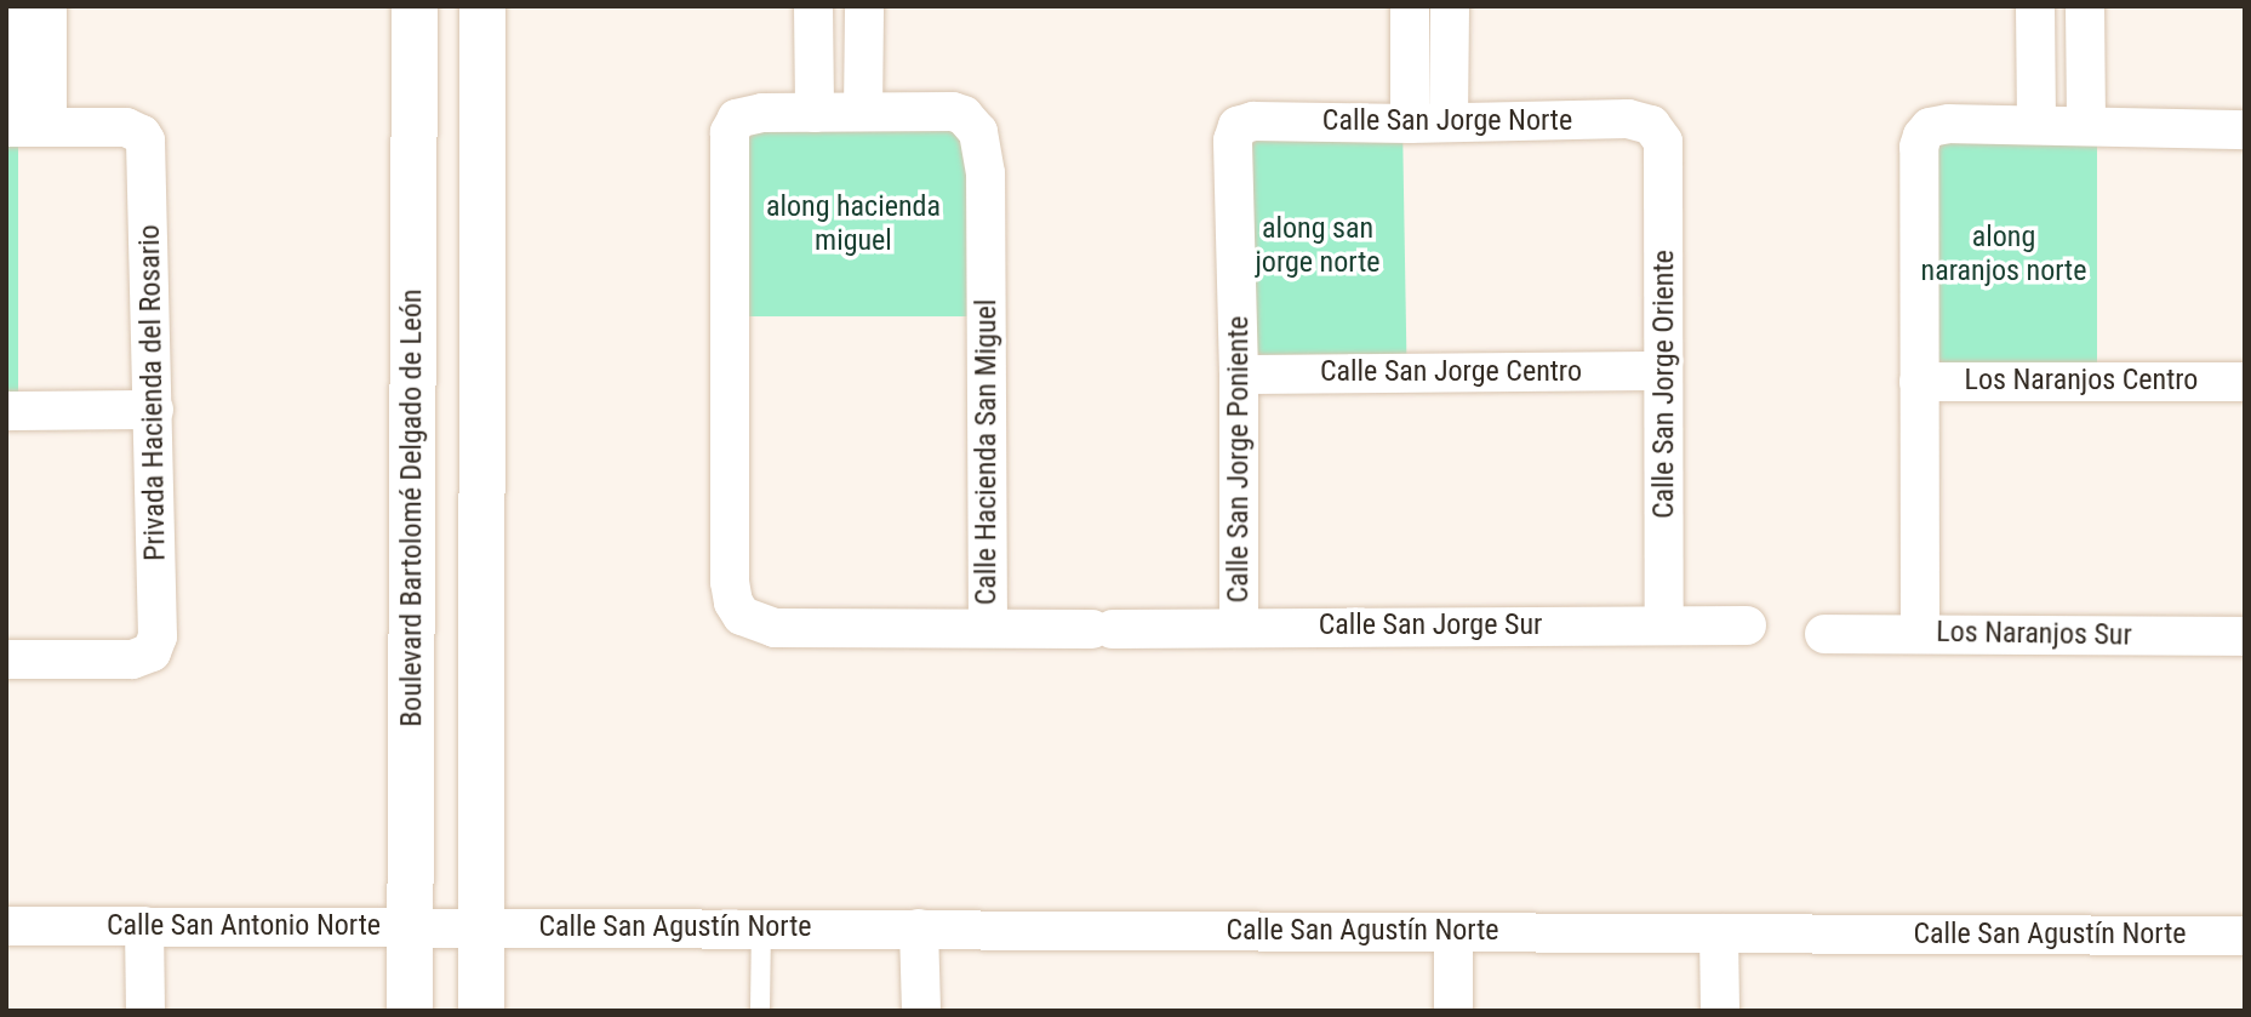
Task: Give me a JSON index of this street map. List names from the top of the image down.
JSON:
{
  "streets": {
    "street": [
      "Calle San Jorge Norte",
      "Calle San Jorge Centro",
      "Los Naranjos Centro",
      "Calle San Jorge Oriente",
      "Privada Hacienda del Rosario",
      "Calle Hacienda San Miguel",
      "Calle San Jorge Poniente",
      "Boulevard Bartolomé Delgado de León",
      "Calle San Jorge Sur",
      "Los Naranjos Sur",
      "Calle San Antonio Norte",
      "Calle San Agustín Norte"
    ]
  },
  "crossings": [
    ["Calle San Jorge Norte", "Calle San Jorge Oriente"],
    ["Calle San Jorge Norte", "Calle San Jorge Poniente"],
    ["Calle San Jorge Centro", "Calle San Jorge Oriente"],
    ["Calle San Jorge Centro", "Calle San Jorge Poniente"],
    ["Calle San Jorge Oriente", "Calle San Jorge Sur"],
    ["Calle Hacienda San Miguel", "Calle San Jorge Sur"],
    ["Calle San Jorge Poniente", "Calle San Jorge Sur"],
    ["Boulevard Bartolomé Delgado de León", "Calle San Antonio Norte"],
    ["Calle San Antonio Norte", "Calle San Agustín Norte"]
  ],
  "parks": ["along hacienda miguel", "along san jorge norte", "along naranjos norte"]
}
